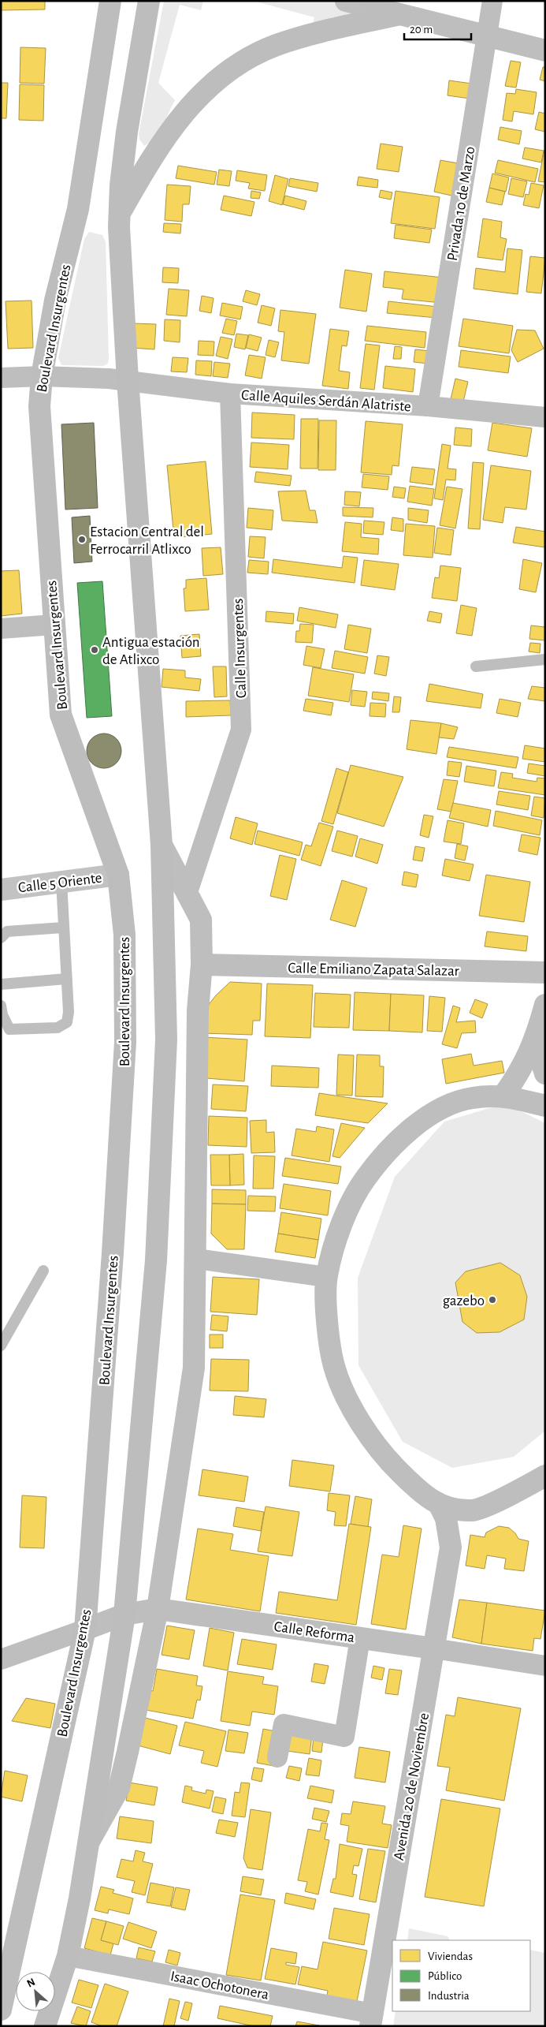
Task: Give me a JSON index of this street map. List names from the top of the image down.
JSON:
{
  "streets": {
    "main road": ["Boulevard Insurgentes", "Calle 5 Oriente"],
    "street": [
      "Privada 10 de Marzo",
      "Calle Aquiles Serdán Alatriste",
      "Calle Insurgentes",
      "Calle Emiliano Zapata Salazar",
      "Calle Reforma",
      "Avenida 20 de Noviembre",
      "Isaac Ochotonera"
    ]
  },
  "crossings": [
    ["Privada 10 de Marzo", "Calle Aquiles Serdán Alatriste"],
    ["Boulevard Insurgentes", "Calle Aquiles Serdán Alatriste"],
    ["Boulevard Insurgentes", "Calle 5 Oriente"],
    ["Boulevard Insurgentes", "Calle Reforma"],
    ["Calle Aquiles Serdán Alatriste", "Calle Insurgentes"],
    ["Calle Reforma", "Avenida 20 de Noviembre"],
    ["Avenida 20 de Noviembre", "Isaac Ochotonera"]
  ],
  "places": ["Estacion Central del Ferrocarril Atlixco", "Antigua estación de Atlixco", "gazebo"],
  "legend": ["Viviendas", "Público", "Industria"],
  "scale_bar": "20 m",
  "north": "top left"
}
